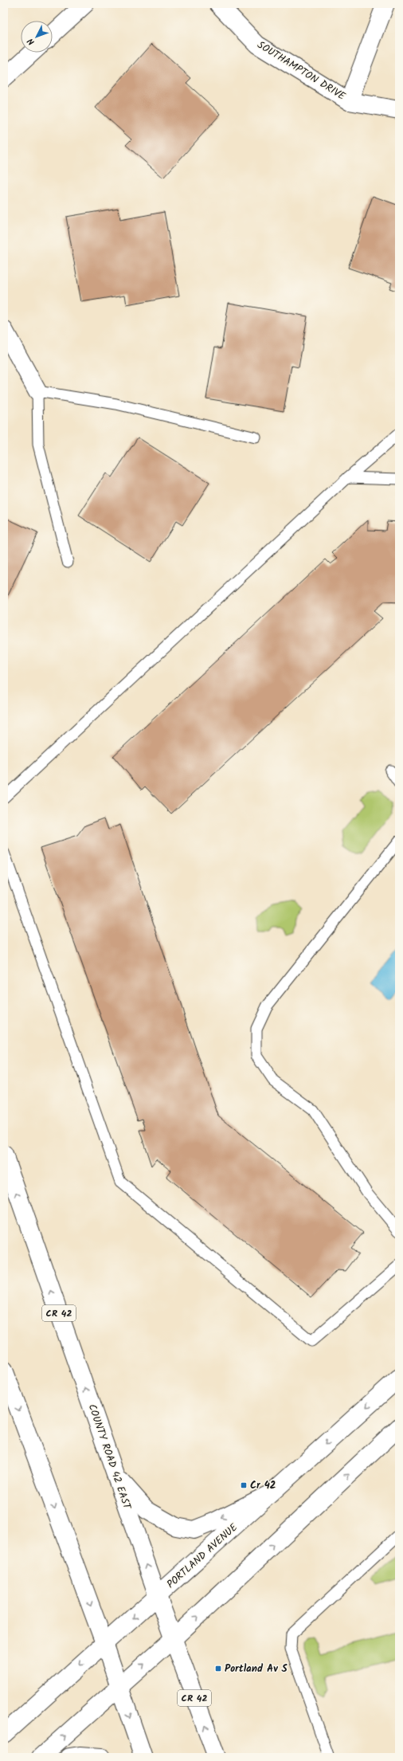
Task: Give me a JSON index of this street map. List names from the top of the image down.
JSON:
{
  "streets": {
    "main road": [
      "SOUTHAMPTON DRIVE",
      "CR 42",
      "COUNTY ROAD 42 EAST",
      "PORTLAND AVENUE"
    ]
  },
  "crossings": [
    ["COUNTY ROAD 42 EAST", "PORTLAND AVENUE"]
  ],
  "places": {
    "transit": ["Cr 42", "Portland Av S"]
  },
  "north": "bottom left"
}
